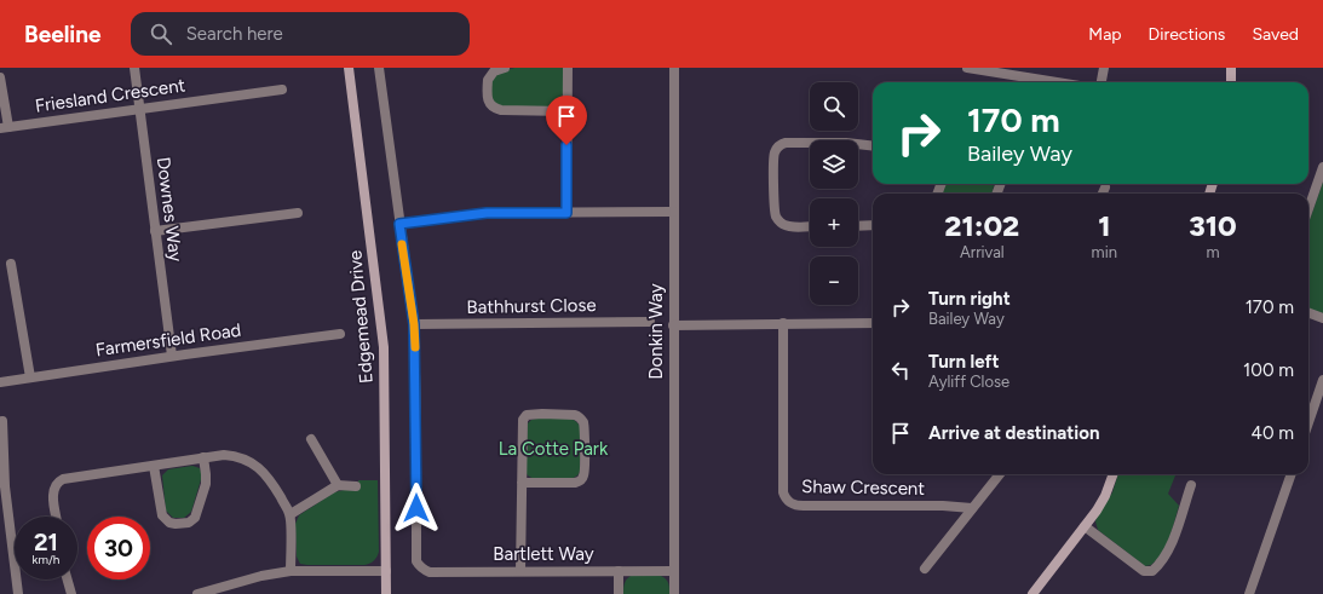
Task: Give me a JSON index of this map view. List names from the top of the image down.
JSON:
{
  "streets": {
    "street": [
      "Friesland Crescent",
      "Downes Way",
      "Bathhurst Close",
      "Edgemead Drive",
      "Donkin Way",
      "Farmersfield Road",
      "Shaw Crescent",
      "Bartlett Way"
    ]
  },
  "crossings": [
    ["Friesland Crescent", "Downes Way"],
    ["Downes Way", "Farmersfield Road"],
    ["Bathhurst Close", "Bartlett Way"],
    ["Donkin Way", "Bartlett Way"]
  ],
  "parks": ["La Cotte Park"],
  "page": {
    "header": "Beeline",
    "search": "Search here",
    "nav": ["Map", "Directions", "Saved"],
    "map_buttons": ["+", "−"],
    "turn": ["170 m", "Bailey Way"],
    "eta": [
      "21:02",
      "Arrival",
      "1",
      "min",
      "310",
      "m"
    ],
    "list": [
      {
        "name": "Turn right",
        "note": "Bailey Way",
        "value": "170 m"
      },
      {
        "name": "Turn left",
        "note": "Ayliff Close",
        "value": "100 m"
      },
      {
        "name": "Arrive at destination",
        "value": "40 m"
      }
    ],
    "speed": "21 km/h",
    "limit": "30"
  }
}
